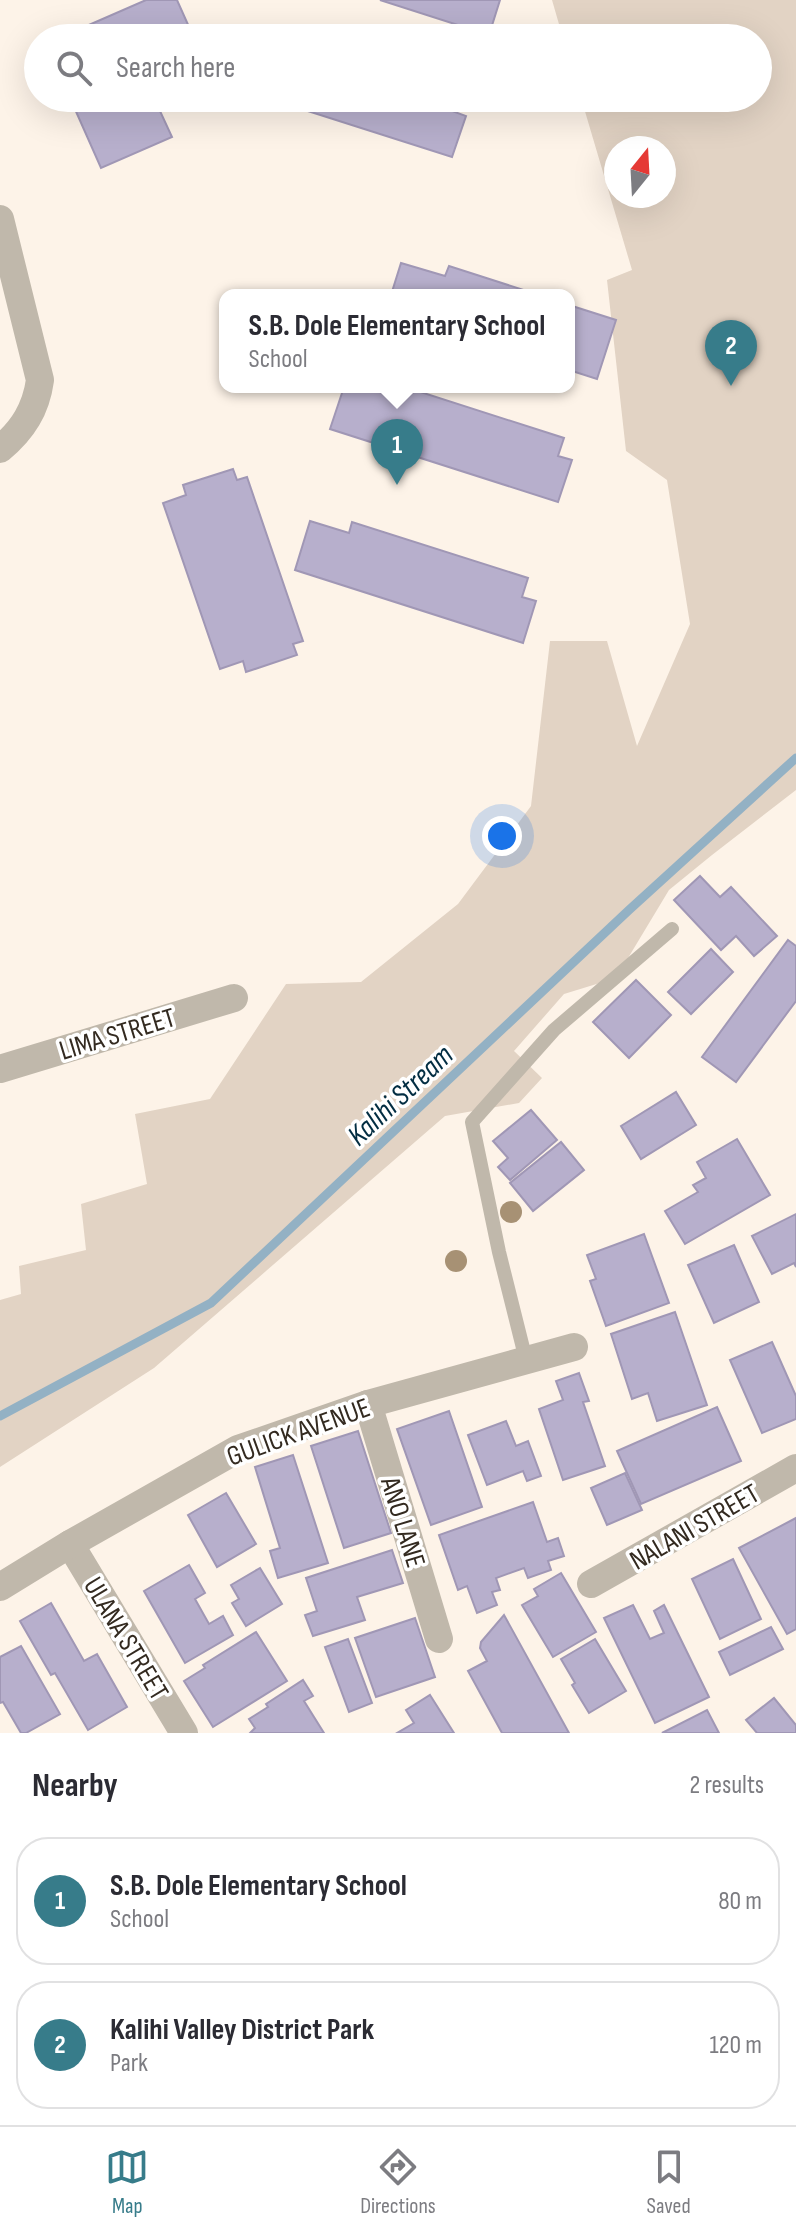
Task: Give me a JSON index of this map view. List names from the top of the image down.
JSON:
{
  "streets": {
    "street": [
      "LIMA STREET",
      "GULICK AVENUE",
      "ANO LANE",
      "NALANI STREET",
      "ULANA STREET"
    ]
  },
  "crossings": [
    ["GULICK AVENUE", "ANO LANE"],
    ["GULICK AVENUE", "ULANA STREET"]
  ],
  "water": ["Kalihi Stream"],
  "north": "top",
  "page": {
    "search": "Search here",
    "popup": ["S.B. Dole Elementary School", "School"],
    "pins": ["2", "1"],
    "heading": ["Nearby", "2 results"],
    "list": [
      {
        "mark": "1",
        "name": "S.B. Dole Elementary School",
        "note": "School",
        "value": "80 m"
      },
      {
        "mark": "2",
        "name": "Kalihi Valley District Park",
        "note": "Park",
        "value": "120 m"
      }
    ],
    "nav": ["Map", "Directions", "Saved"]
  }
}
